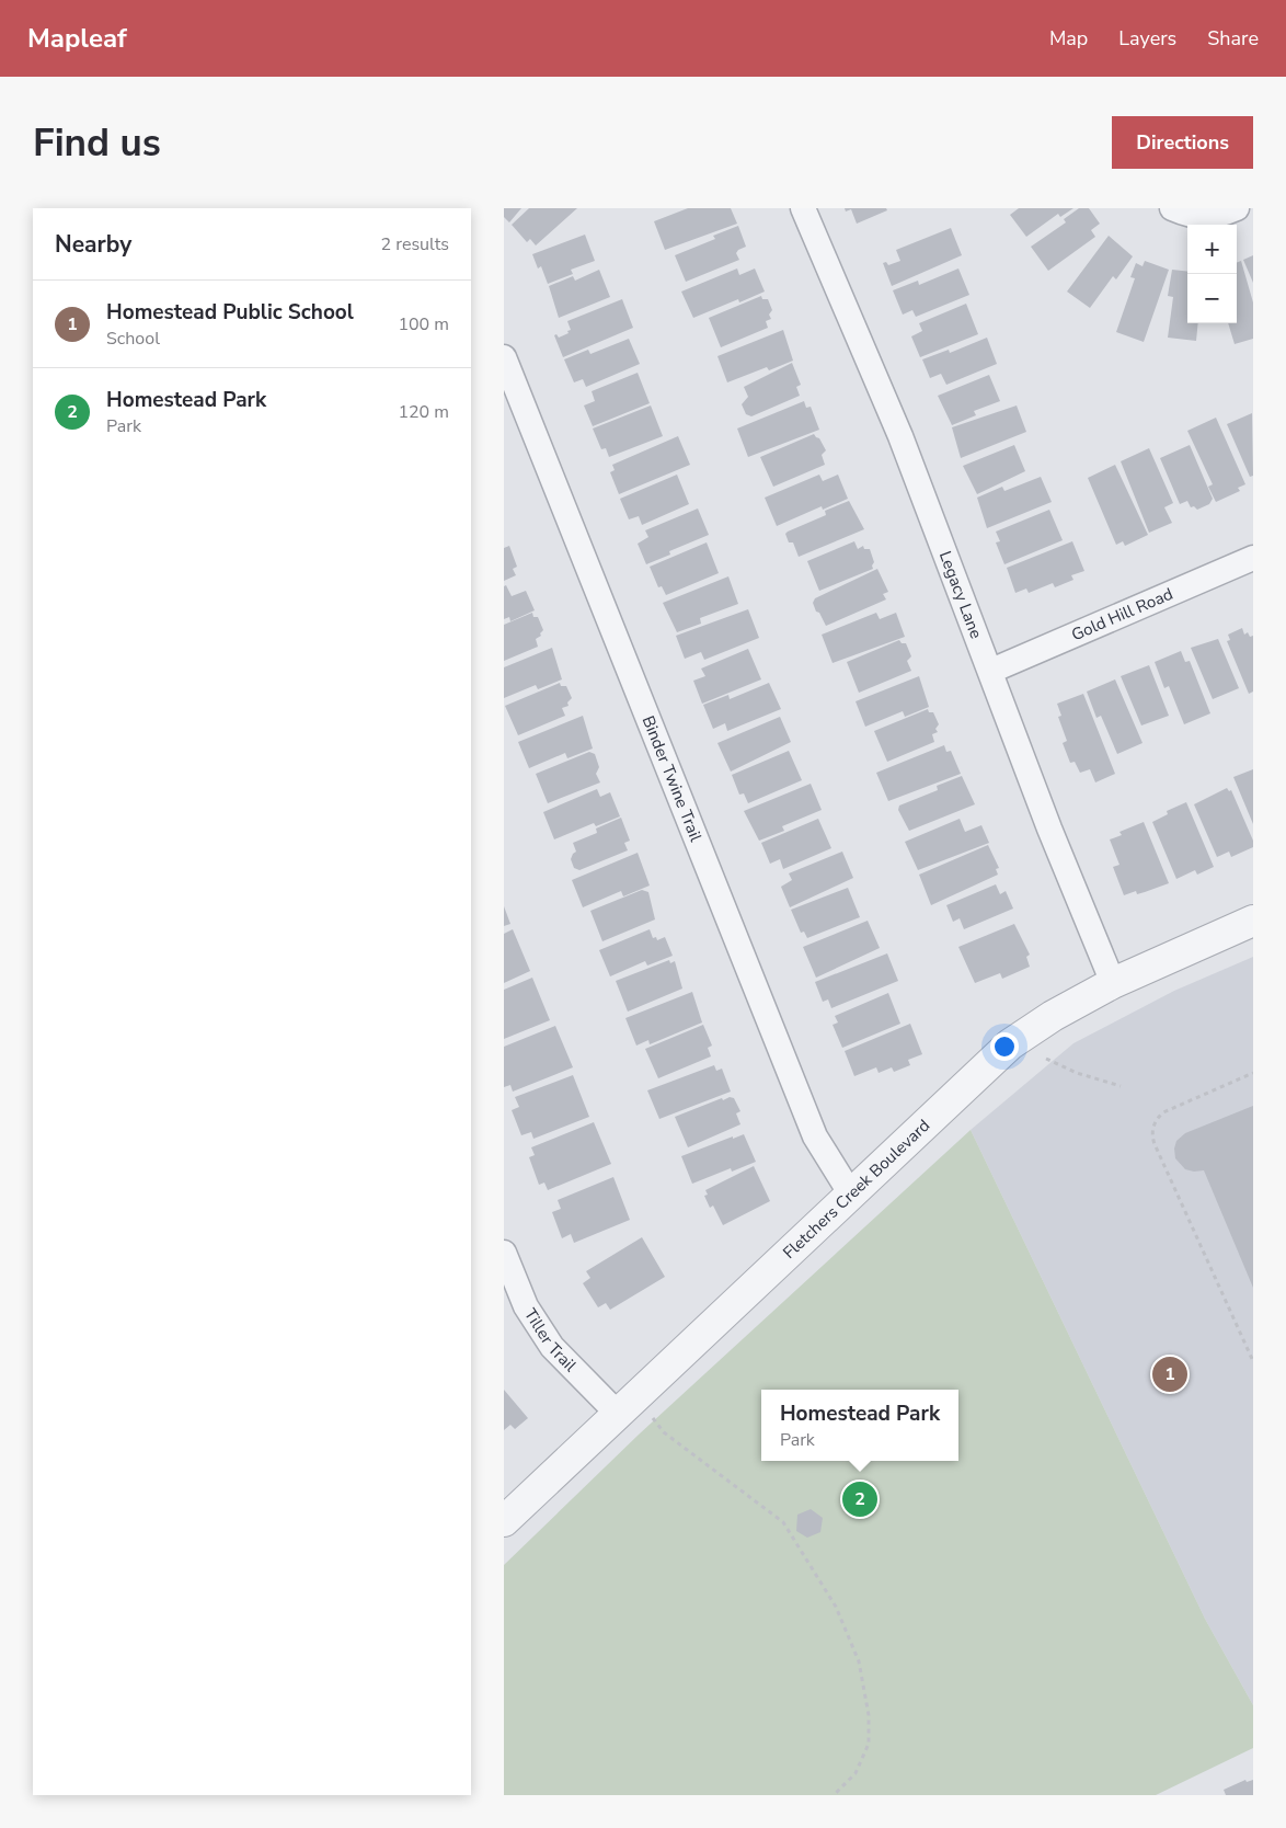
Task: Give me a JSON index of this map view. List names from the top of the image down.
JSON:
{
  "streets": {
    "street": [
      "Legacy Lane",
      "Gold Hill Road",
      "Binder Twine Trail",
      "Fletchers Creek Boulevard",
      "Tiller Trail"
    ]
  },
  "crossings": [
    ["Legacy Lane", "Gold Hill Road"],
    ["Legacy Lane", "Fletchers Creek Boulevard"],
    ["Binder Twine Trail", "Fletchers Creek Boulevard"],
    ["Fletchers Creek Boulevard", "Tiller Trail"]
  ],
  "page": {
    "header": "Mapleaf",
    "nav": ["Map", "Layers", "Share"],
    "buttons": "Directions",
    "title": "Find us",
    "heading": ["Nearby", "2 results"],
    "map_buttons": ["+", "−"],
    "list": [
      {
        "mark": "1",
        "name": "Homestead Public School",
        "note": "School",
        "value": "100 m"
      },
      {
        "mark": "2",
        "name": "Homestead Park",
        "note": "Park",
        "value": "120 m"
      }
    ],
    "pins": ["1", "2"],
    "popup": ["Homestead Park", "Park"]
  }
}
